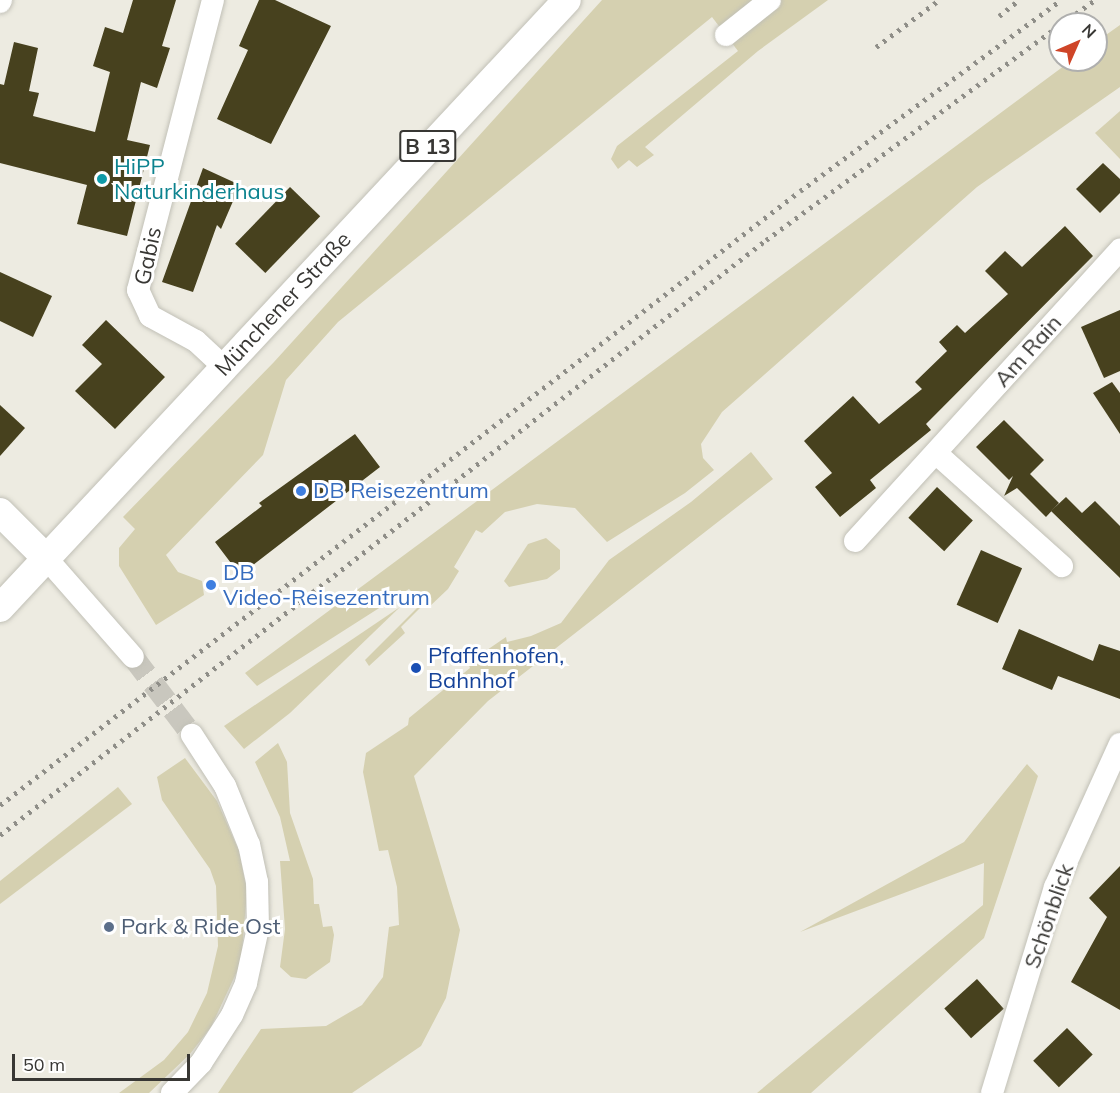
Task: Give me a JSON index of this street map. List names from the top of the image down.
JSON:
{
  "streets": {
    "main road": ["B 13", "Münchener Straße"],
    "street": ["Gabis", "Am Rain", "Schönblick"]
  },
  "crossings": [
    ["Gabis", "Münchener Straße"]
  ],
  "places": [
    "HiPP Naturkinderhaus",
    "DB Reisezentrum",
    "DB Video-Reisezentrum",
    "Pfaffenhofen, Bahnhof",
    "Park & Ride Ost"
  ],
  "scale_bar": "50 m",
  "north": "top right"
}
